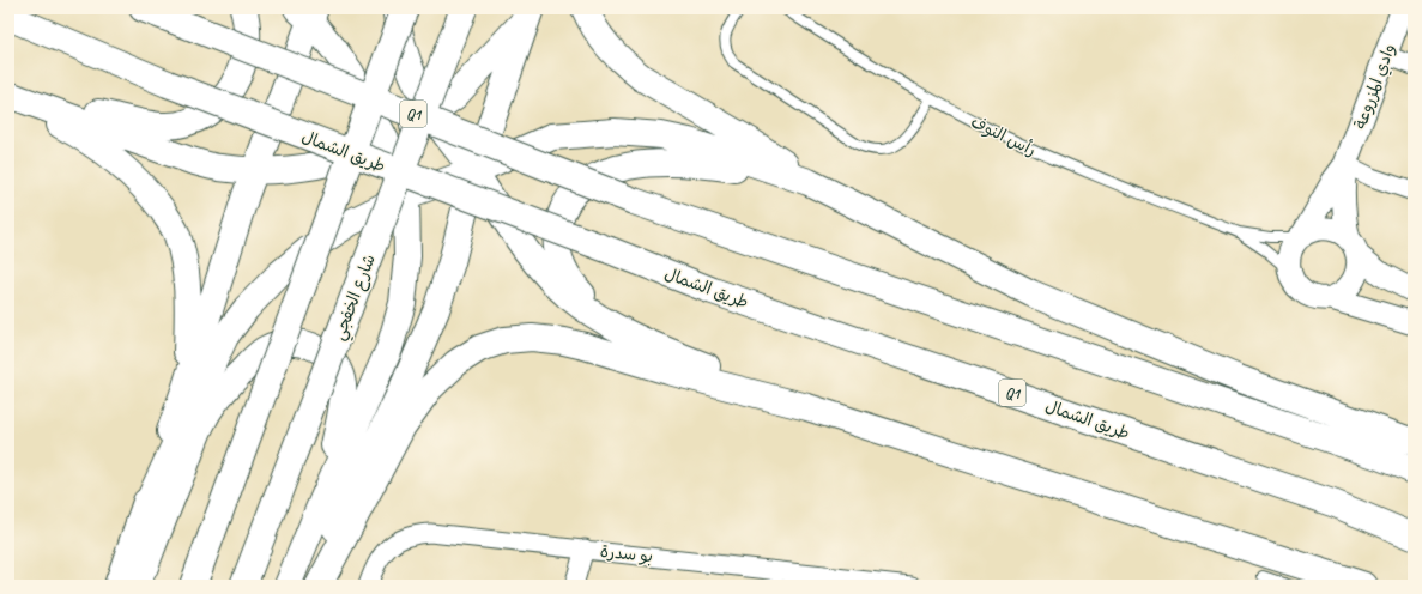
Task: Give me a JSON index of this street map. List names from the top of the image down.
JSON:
{
  "streets": {
    "highway": ["Q1", "طريق الشمال", "شارع الخفجي"],
    "street": ["وادي المزروعة", "بو سدرة"],
    "lane": ["رأس النوف"]
  },
  "crossings": [
    ["وادي المزروعة", "رأس النوف"]
  ]
}
